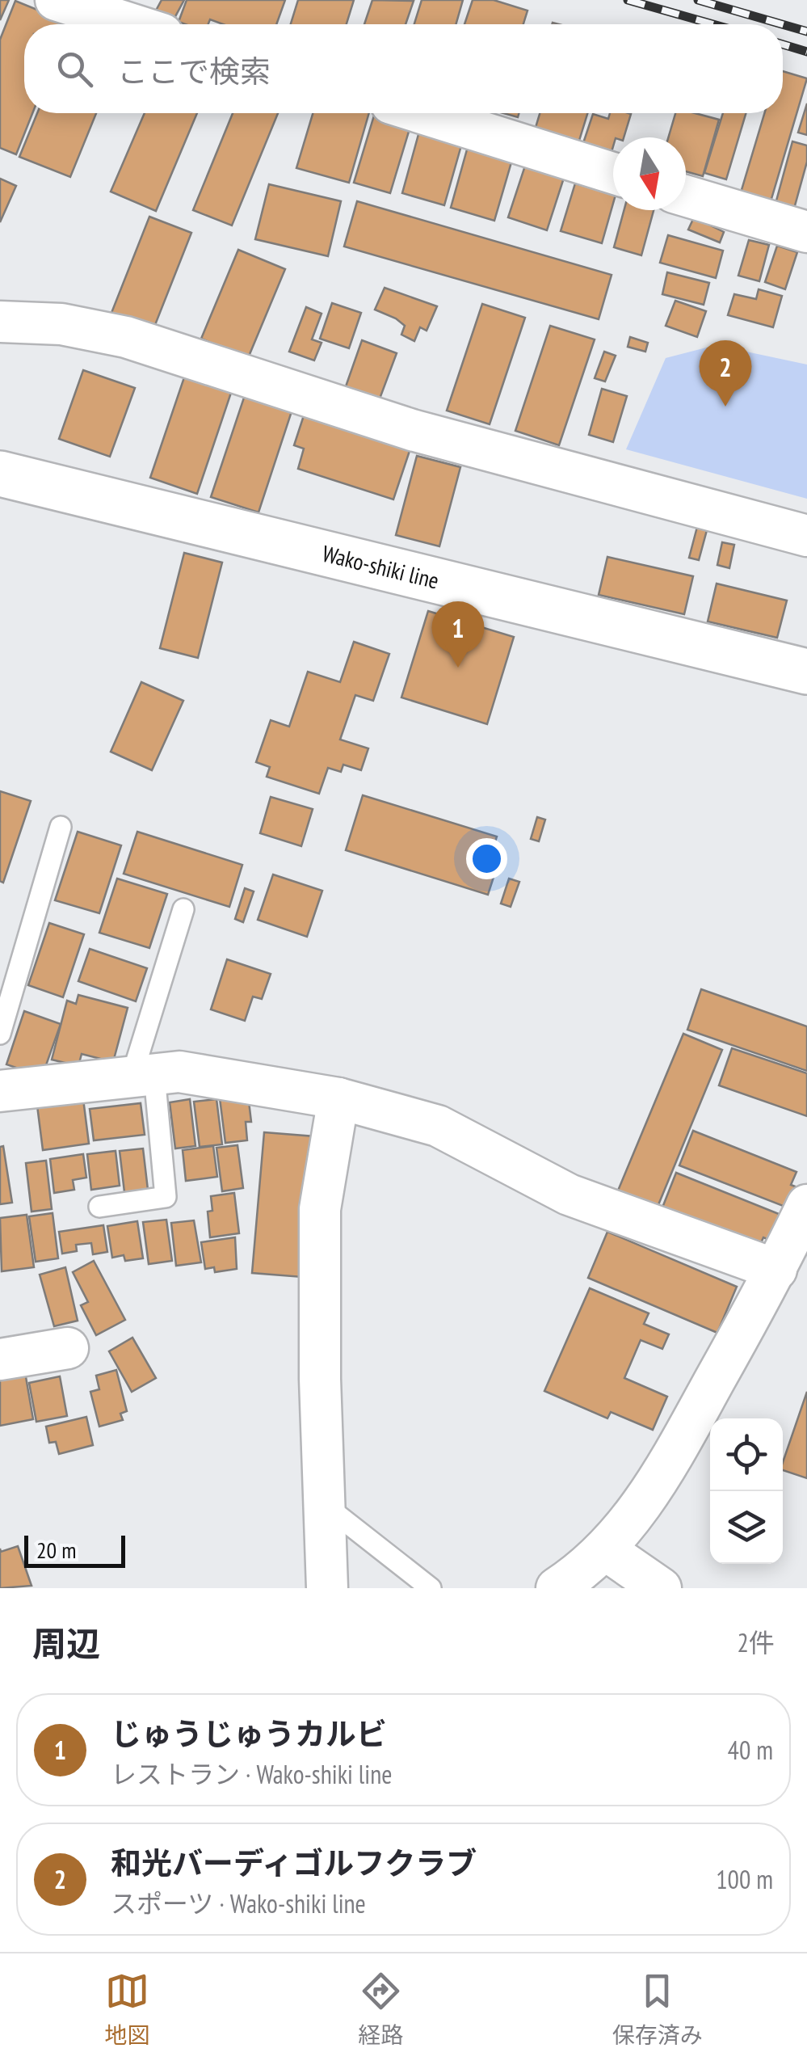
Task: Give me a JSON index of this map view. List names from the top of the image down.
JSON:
{
  "streets": {
    "main road": ["Wako-shiki line"]
  },
  "scale_bar": "20 m",
  "north": "bottom",
  "page": {
    "search": "ここで検索",
    "pins": ["2", "1"],
    "scale": "20 m",
    "heading": ["周辺", "2件"],
    "list": [
      {
        "mark": "1",
        "name": "じゅうじゅうカルビ",
        "note": "レストラン · Wako-shiki line",
        "value": "40 m"
      },
      {
        "mark": "2",
        "name": "和光バーディゴルフクラブ",
        "note": "スポーツ · Wako-shiki line",
        "value": "100 m"
      }
    ],
    "nav": ["地図", "経路", "保存済み"]
  }
}
